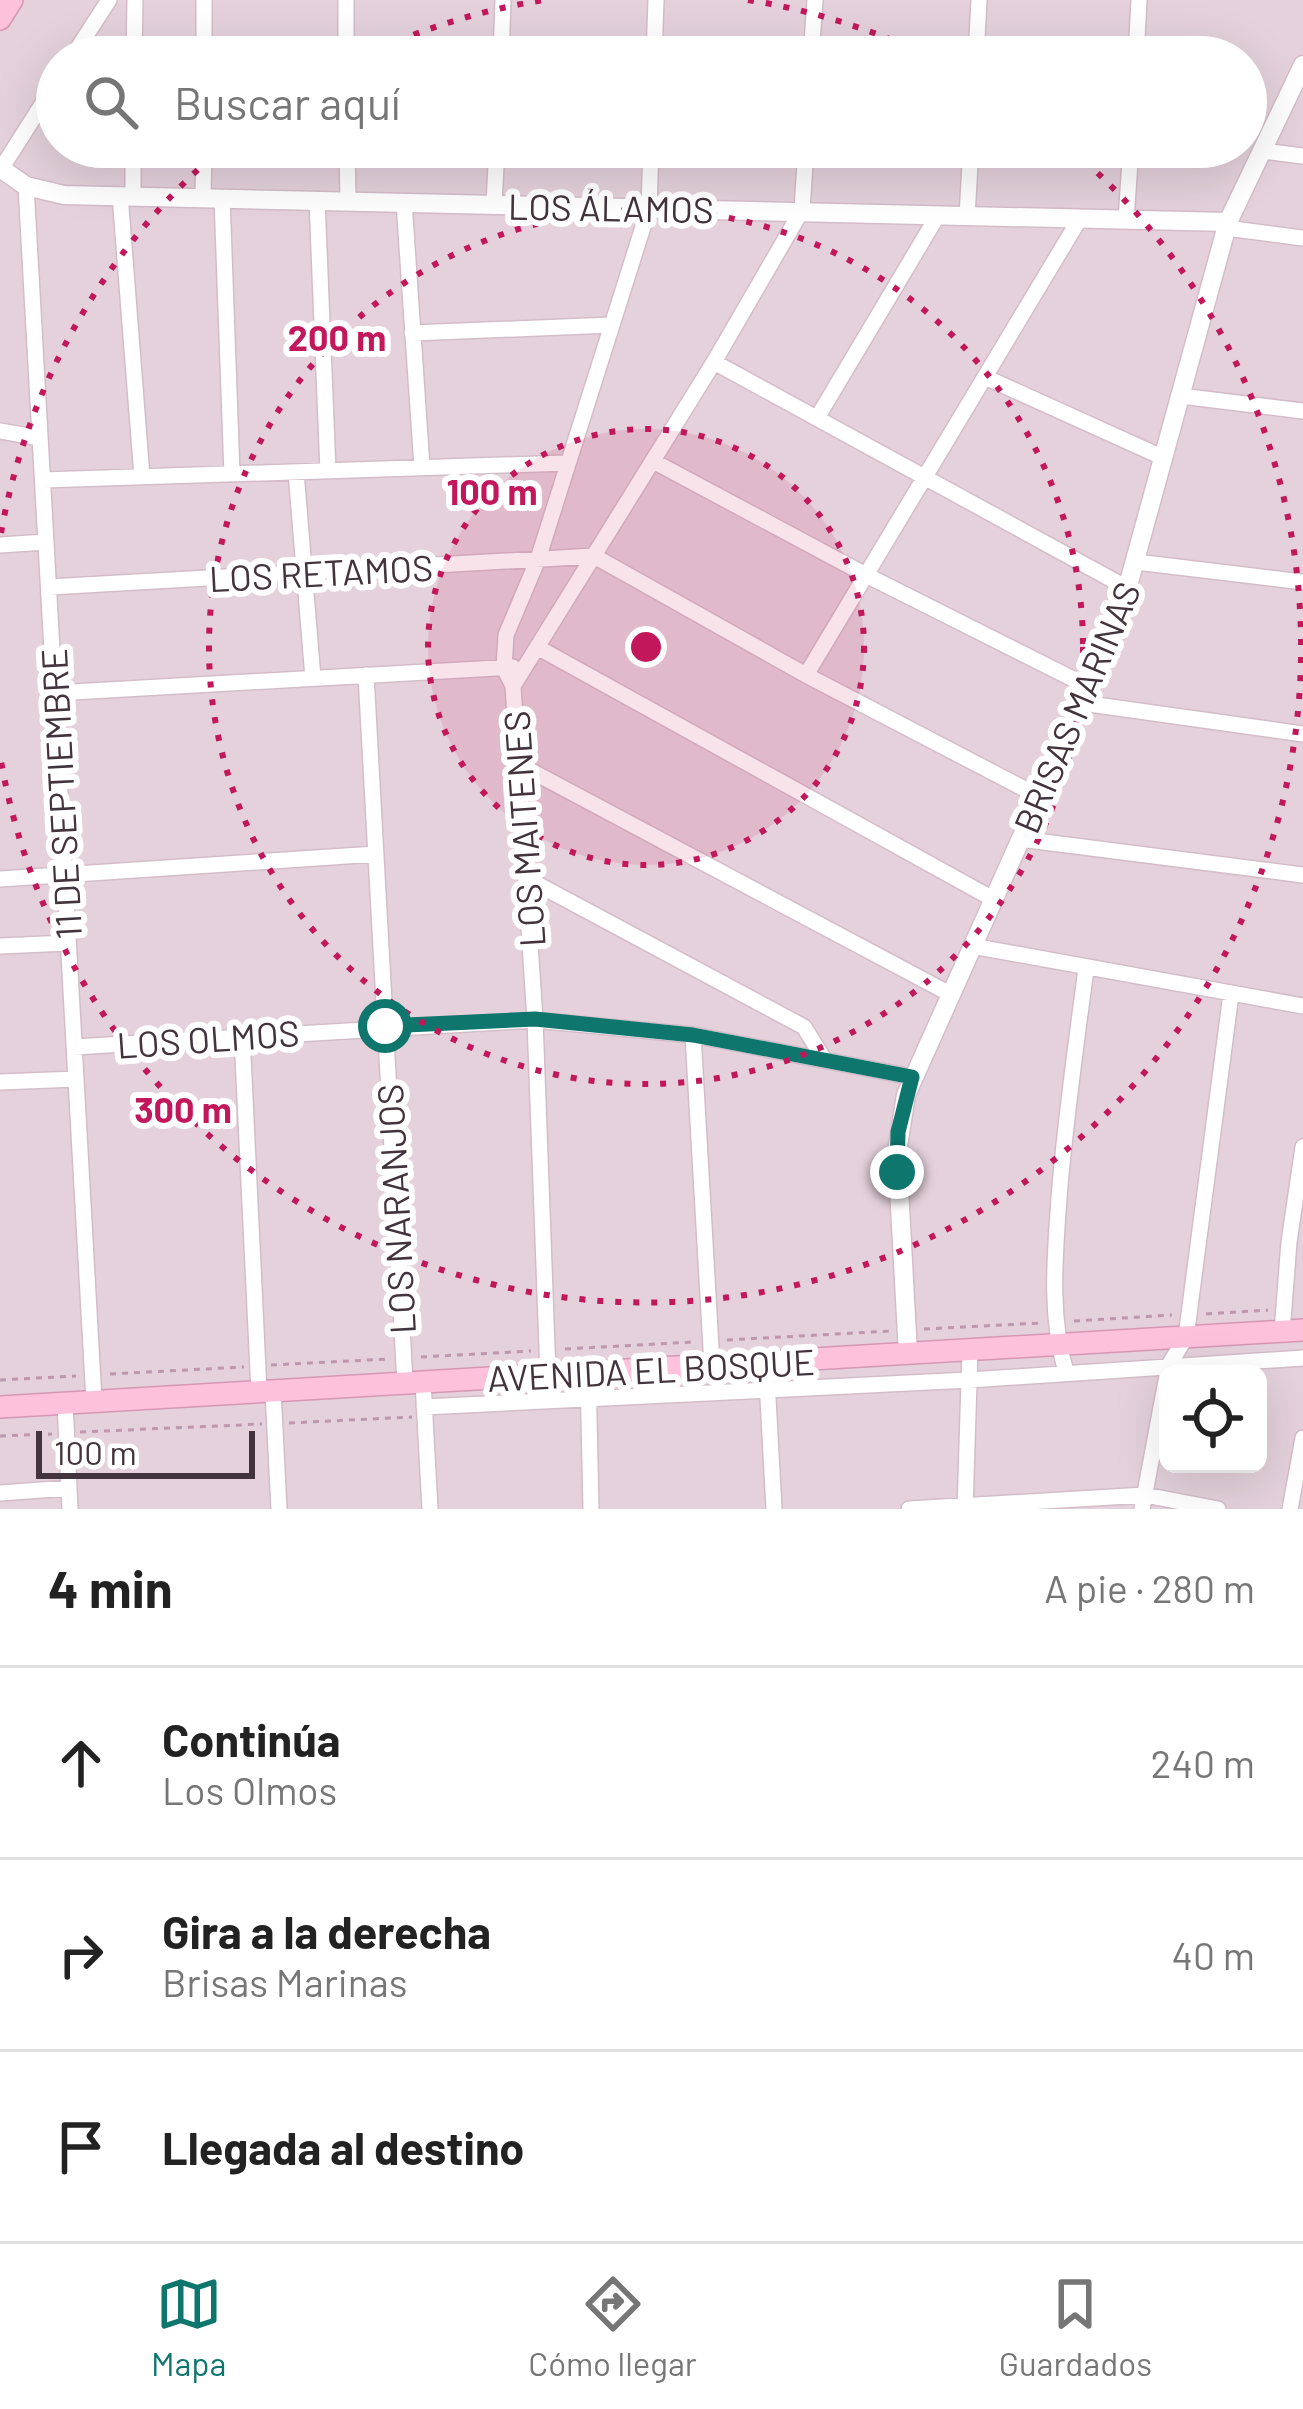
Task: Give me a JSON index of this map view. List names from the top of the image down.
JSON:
{
  "streets": {
    "main road": ["AVENIDA EL BOSQUE"],
    "street": [
      "LOS ÁLAMOS",
      "LOS RETAMOS",
      "BRISAS MARINAS",
      "11 DE SEPTIEMBRE",
      "LOS MAITENES",
      "LOS OLMOS",
      "LOS NARANJOS"
    ]
  },
  "crossings": [
    ["LOS ÁLAMOS", "BRISAS MARINAS"],
    ["LOS ÁLAMOS", "11 DE SEPTIEMBRE"],
    ["LOS ÁLAMOS", "LOS MAITENES"],
    ["LOS RETAMOS", "11 DE SEPTIEMBRE"],
    ["LOS RETAMOS", "LOS MAITENES"],
    ["BRISAS MARINAS", "LOS OLMOS"],
    ["BRISAS MARINAS", "AVENIDA EL BOSQUE"],
    ["11 DE SEPTIEMBRE", "LOS OLMOS"],
    ["11 DE SEPTIEMBRE", "AVENIDA EL BOSQUE"],
    ["LOS MAITENES", "LOS OLMOS"],
    ["LOS MAITENES", "AVENIDA EL BOSQUE"],
    ["LOS OLMOS", "LOS NARANJOS"],
    ["LOS NARANJOS", "AVENIDA EL BOSQUE"]
  ],
  "scale_bar": "100 m",
  "page": {
    "search": "Buscar aquí",
    "scale": "100 m",
    "heading": ["4 min", "A pie · 280 m"],
    "list": [
      ["Continúa", "Los Olmos", "240 m"],
      ["Gira a la derecha", "Brisas Marinas", "40 m"],
      "Llegada al destino"
    ],
    "nav": ["Mapa", "Cómo llegar", "Guardados"]
  },
  "rings": ["200 m", "100 m", "300 m"]
}
